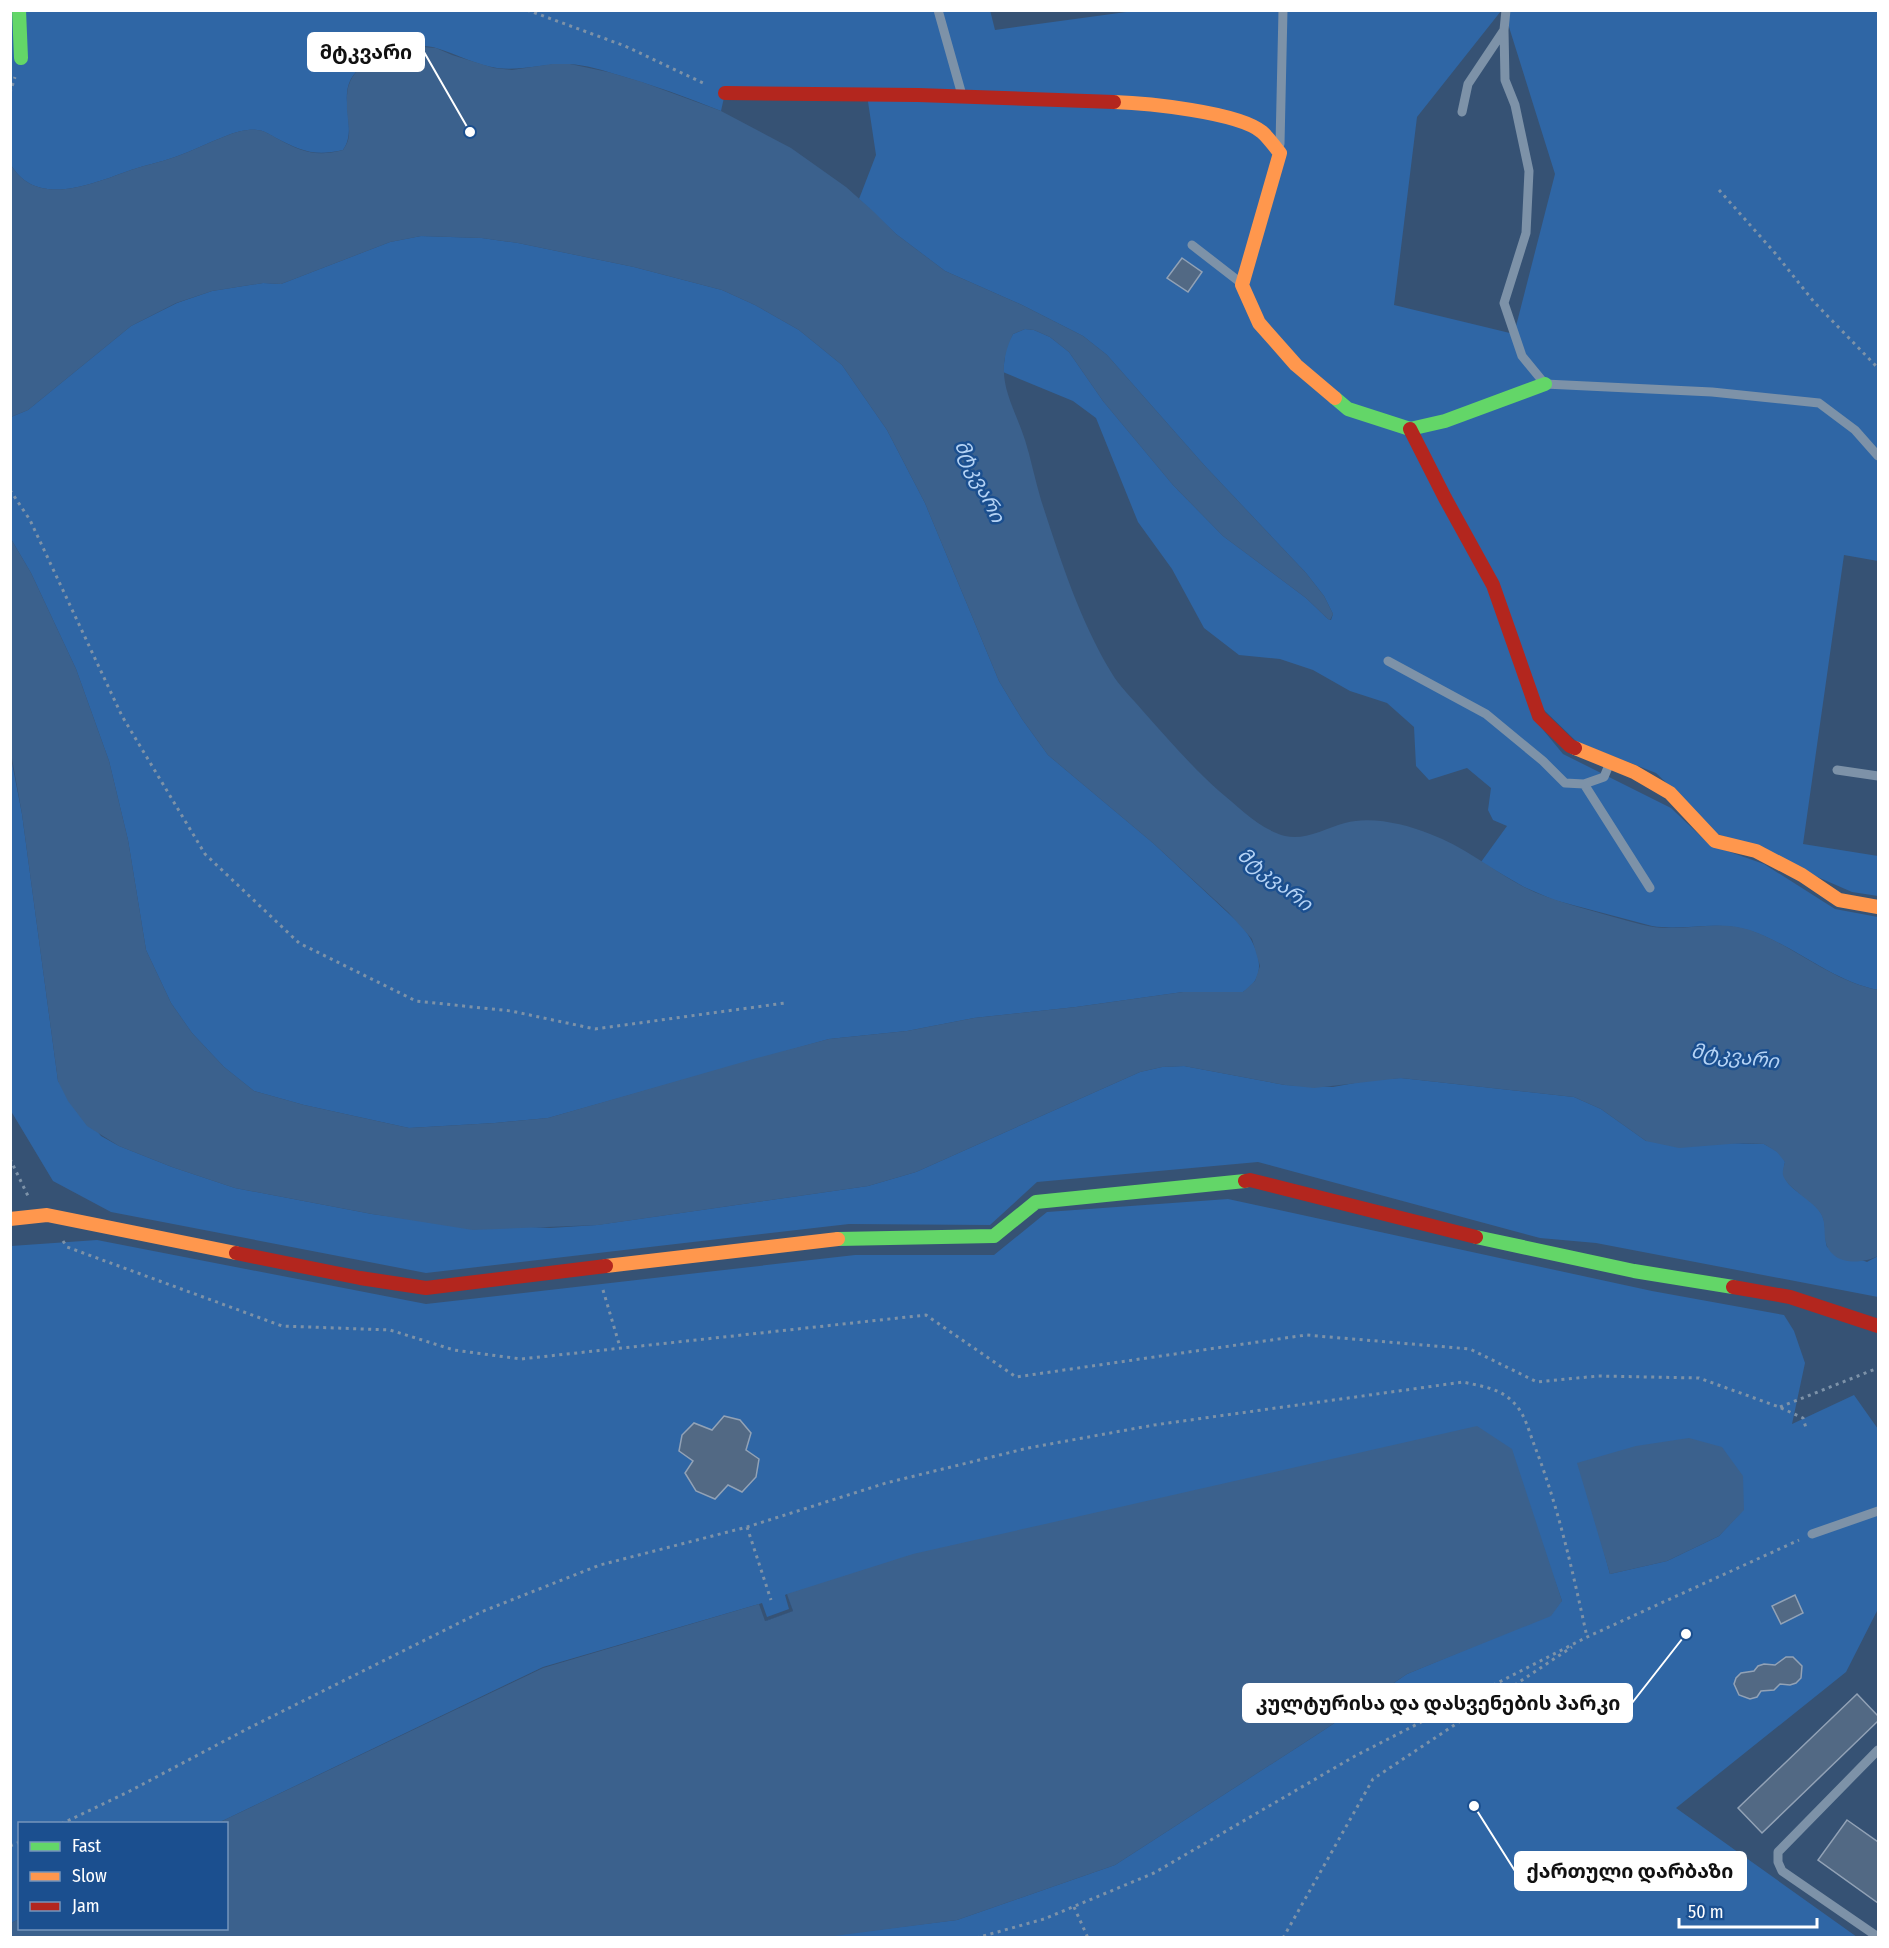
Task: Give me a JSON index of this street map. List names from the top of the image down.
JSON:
{
  "water": ["მტკვარი"],
  "places": ["მტკვარი", "კულტურისა და დასვენების პარკი", "ქართული დარბაზი"],
  "legend": ["Fast", "Slow", "Jam"],
  "scale_bar": "50 m"
}
